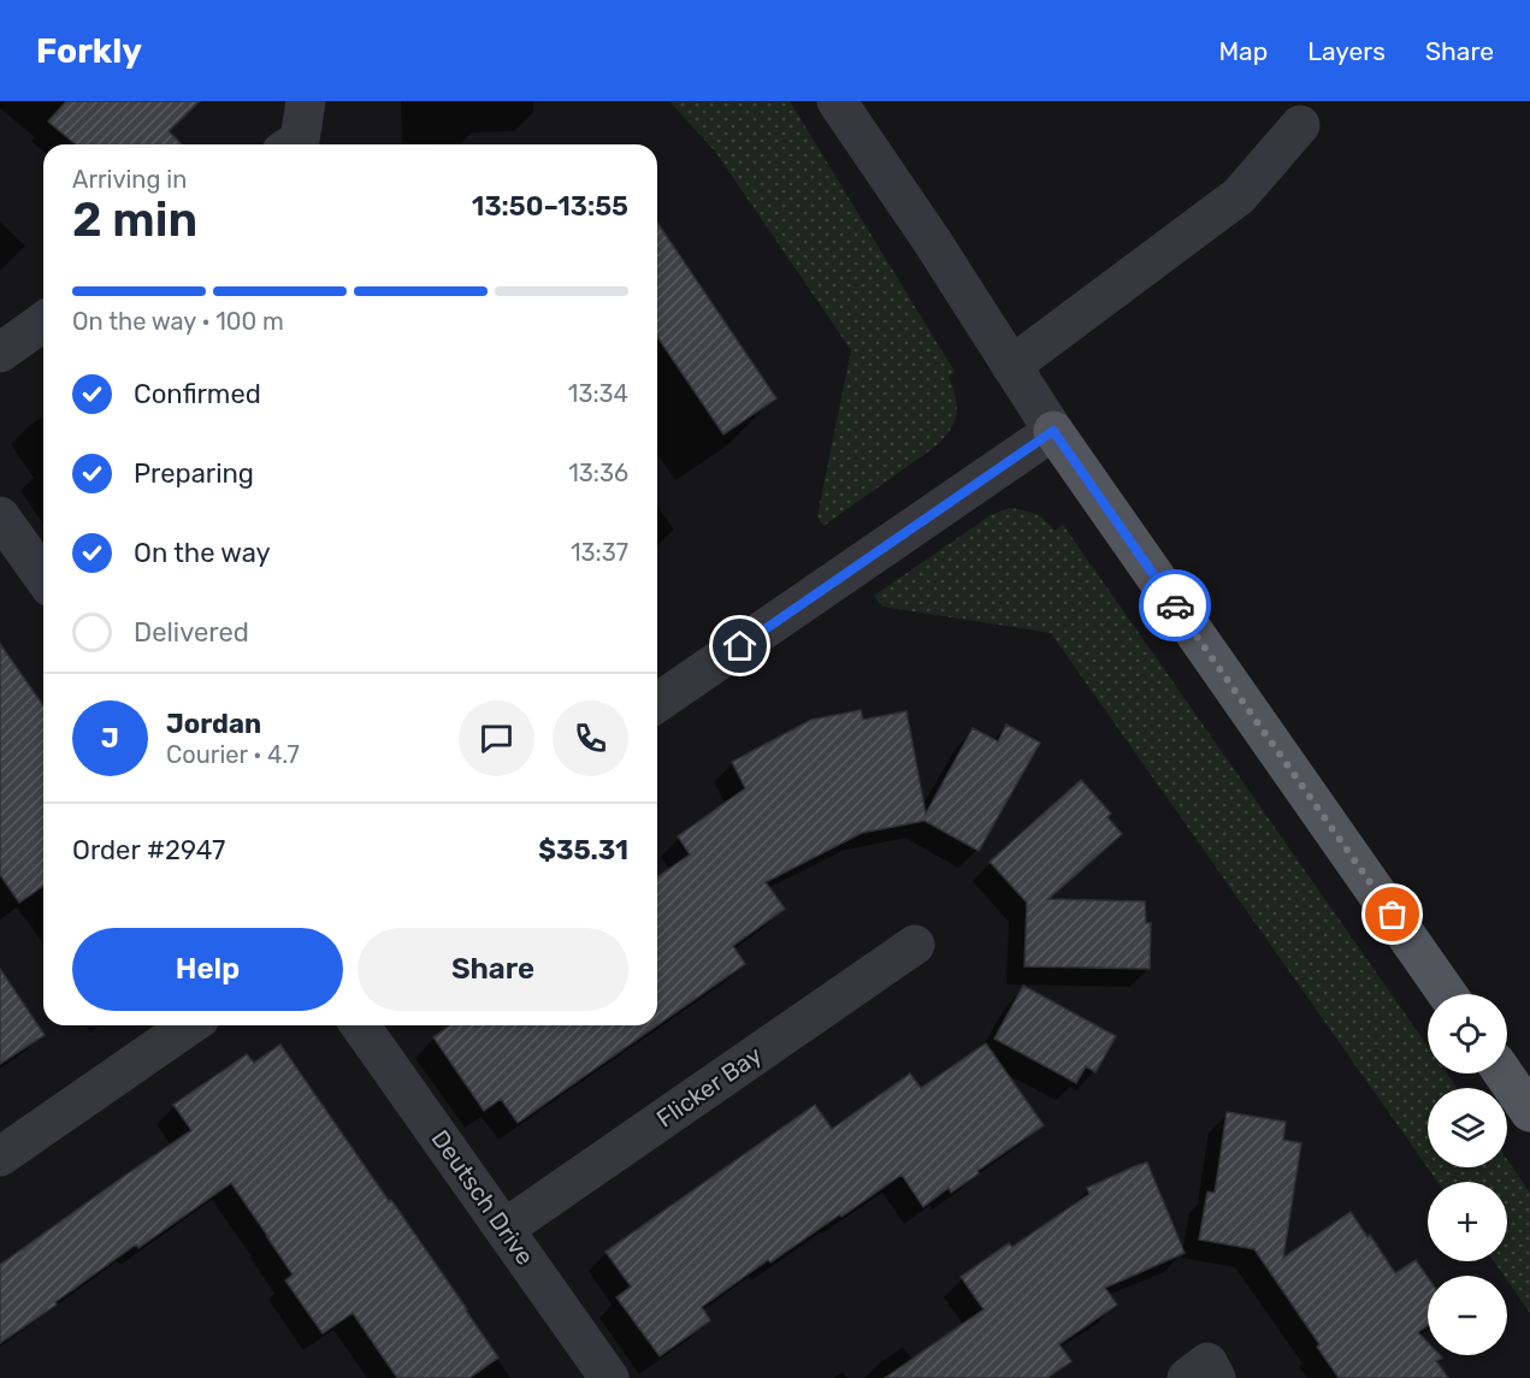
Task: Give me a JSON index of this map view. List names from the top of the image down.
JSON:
{
  "streets": {
    "street": ["Flicker Bay", "Deutsch Drive"]
  },
  "crossings": [
    ["Flicker Bay", "Deutsch Drive"]
  ],
  "page": {
    "header": "Forkly",
    "nav": ["Map", "Layers", "Share"],
    "heading": ["2 min", "Arriving in", "13:50–13:55"],
    "panel": [
      "Jordan",
      "Courier · 4.7",
      "Order #2947",
      "$35.31"
    ],
    "bar": "On the way · 100 m",
    "list": [
      ["Confirmed", "13:34"],
      ["Preparing", "13:36"],
      ["On the way", "13:37"],
      "Delivered"
    ],
    "round": "J",
    "buttons": ["Help", "Share"],
    "map_buttons": ["+", "−"]
  }
}
